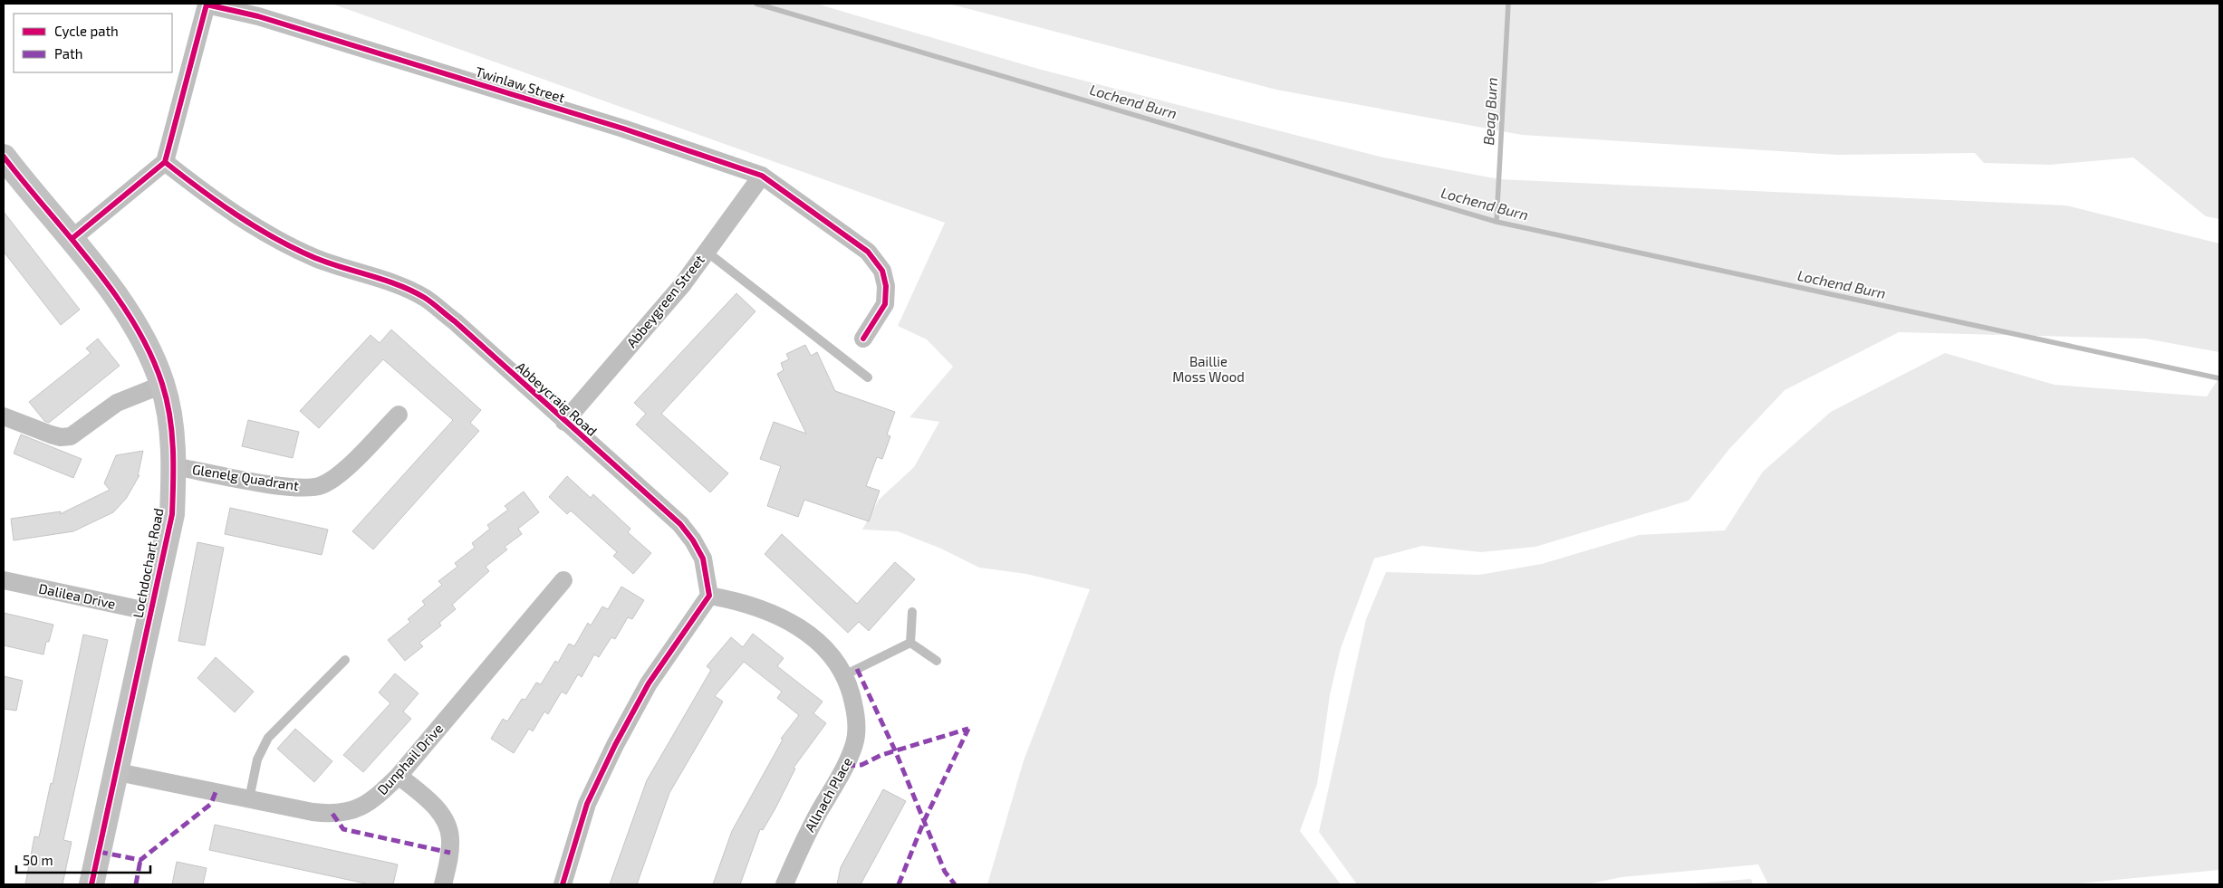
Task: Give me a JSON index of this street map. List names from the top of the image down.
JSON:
{
  "streets": {
    "street": [
      "Twinlaw Street",
      "Abbeygreen Street",
      "Abbeycraig Road",
      "Glenelg Quadrant",
      "Lochdochart Road",
      "Dalilea Drive",
      "Dunphail Drive",
      "Allnach Place"
    ]
  },
  "crossings": [
    ["Twinlaw Street", "Abbeygreen Street"],
    ["Twinlaw Street", "Abbeycraig Road"],
    ["Abbeygreen Street", "Abbeycraig Road"],
    ["Abbeycraig Road", "Allnach Place"],
    ["Glenelg Quadrant", "Lochdochart Road"],
    ["Lochdochart Road", "Dalilea Drive"],
    ["Lochdochart Road", "Dunphail Drive"]
  ],
  "water": ["Lochend Burn", "Beag Burn"],
  "parks": ["Baillie Moss Wood"],
  "legend": ["Cycle path", "Path"],
  "scale_bar": "50 m"
}
